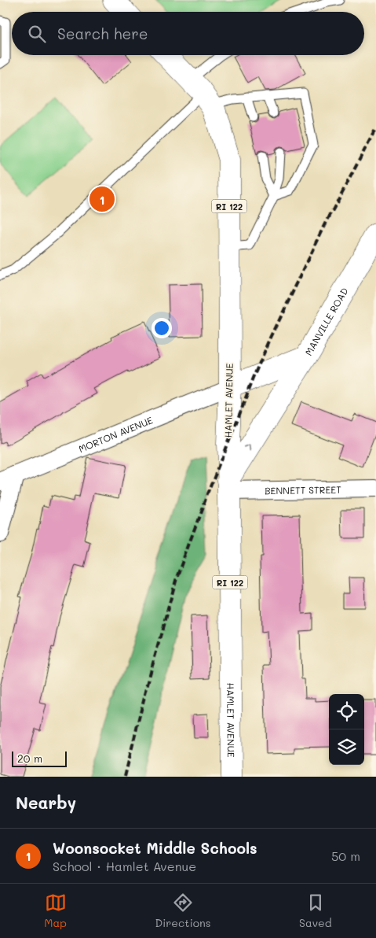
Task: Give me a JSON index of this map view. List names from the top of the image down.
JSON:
{
  "streets": {
    "main road": ["RI 122", "MANVILLE ROAD", "HAMLET AVENUE"],
    "street": ["MORTON AVENUE", "BENNETT STREET"]
  },
  "crossings": [
    ["MANVILLE ROAD", "HAMLET AVENUE"],
    ["MANVILLE ROAD", "MORTON AVENUE"],
    ["HAMLET AVENUE", "MORTON AVENUE"],
    ["HAMLET AVENUE", "BENNETT STREET"]
  ],
  "scale_bar": "20 m",
  "page": {
    "search": "Search here",
    "pins": "1",
    "scale": "20 m",
    "heading": "Nearby",
    "list": [
      {
        "mark": "1",
        "name": "Woonsocket Middle Schools",
        "note": "School · Hamlet Avenue",
        "value": "50 m"
      }
    ],
    "nav": ["Map", "Directions", "Saved"]
  }
}
